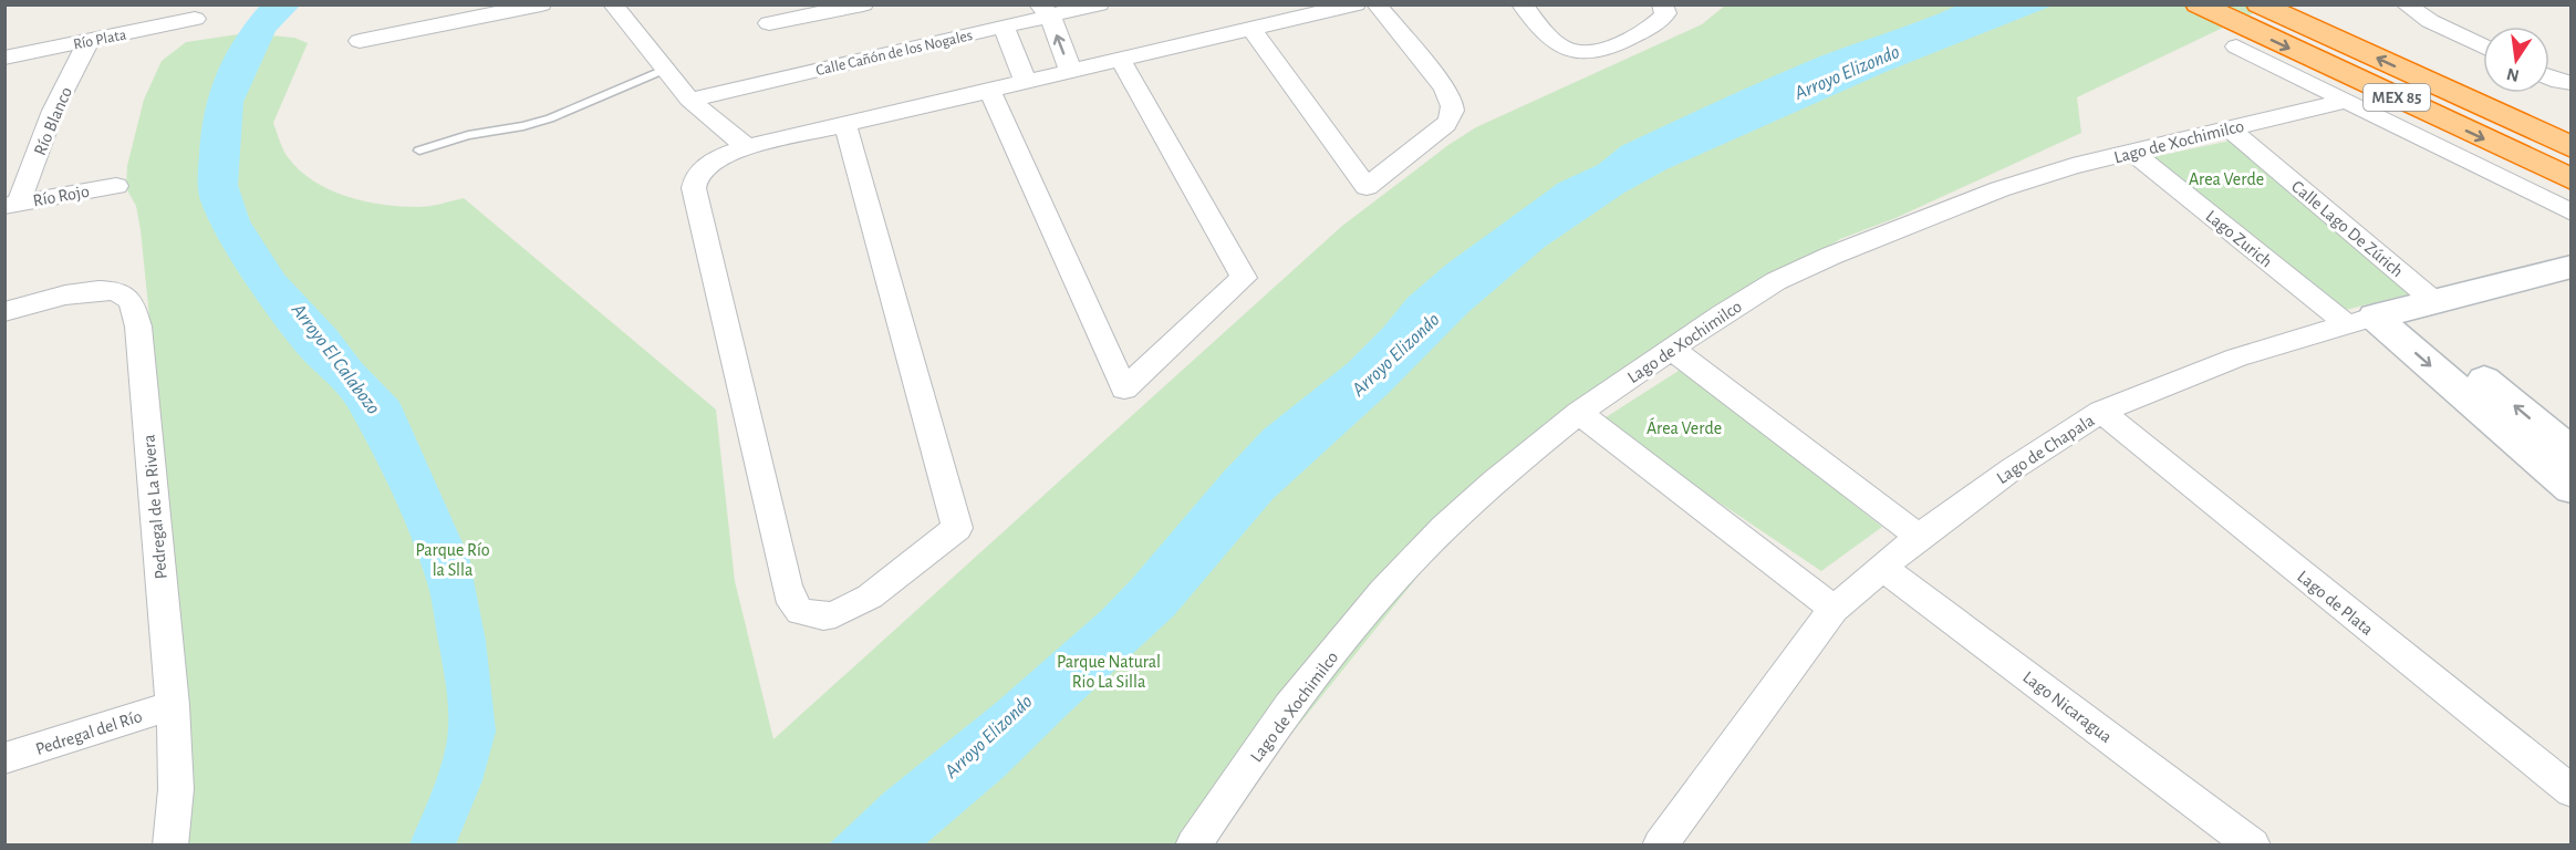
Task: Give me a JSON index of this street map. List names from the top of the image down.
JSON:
{
  "streets": {
    "highway": ["MEX 85"],
    "street": [
      "Río Plata",
      "Calle Cañón de los Nogales",
      "Río Blanco",
      "Lago de Xochimilco",
      "Río Rojo",
      "Calle Lago De Zúrich",
      "Lago Zurich",
      "Lago de Chapala",
      "Pedregal de La Rivera",
      "Lago de Plata",
      "Lago Nicaragua",
      "Pedregal del Río"
    ]
  },
  "crossings": [
    ["Río Plata", "Río Blanco"],
    ["Río Blanco", "Río Rojo"],
    ["Lago de Xochimilco", "Calle Lago De Zúrich"],
    ["Lago de Xochimilco", "Lago Zurich"],
    ["Calle Lago De Zúrich", "Lago Zurich"],
    ["Calle Lago De Zúrich", "Lago de Chapala"],
    ["Lago Zurich", "Lago de Chapala"],
    ["Lago de Chapala", "Lago de Plata"],
    ["Lago de Chapala", "Lago Nicaragua"],
    ["Pedregal de La Rivera", "Pedregal del Río"]
  ],
  "water": ["Arroyo Elizondo", "Arroyo El Calabozo"],
  "parks": [
    "Area Verde",
    "Área Verde",
    "Parque Río la Slla",
    "Parque Natural Rio La Silla"
  ],
  "north": "bottom"
}
